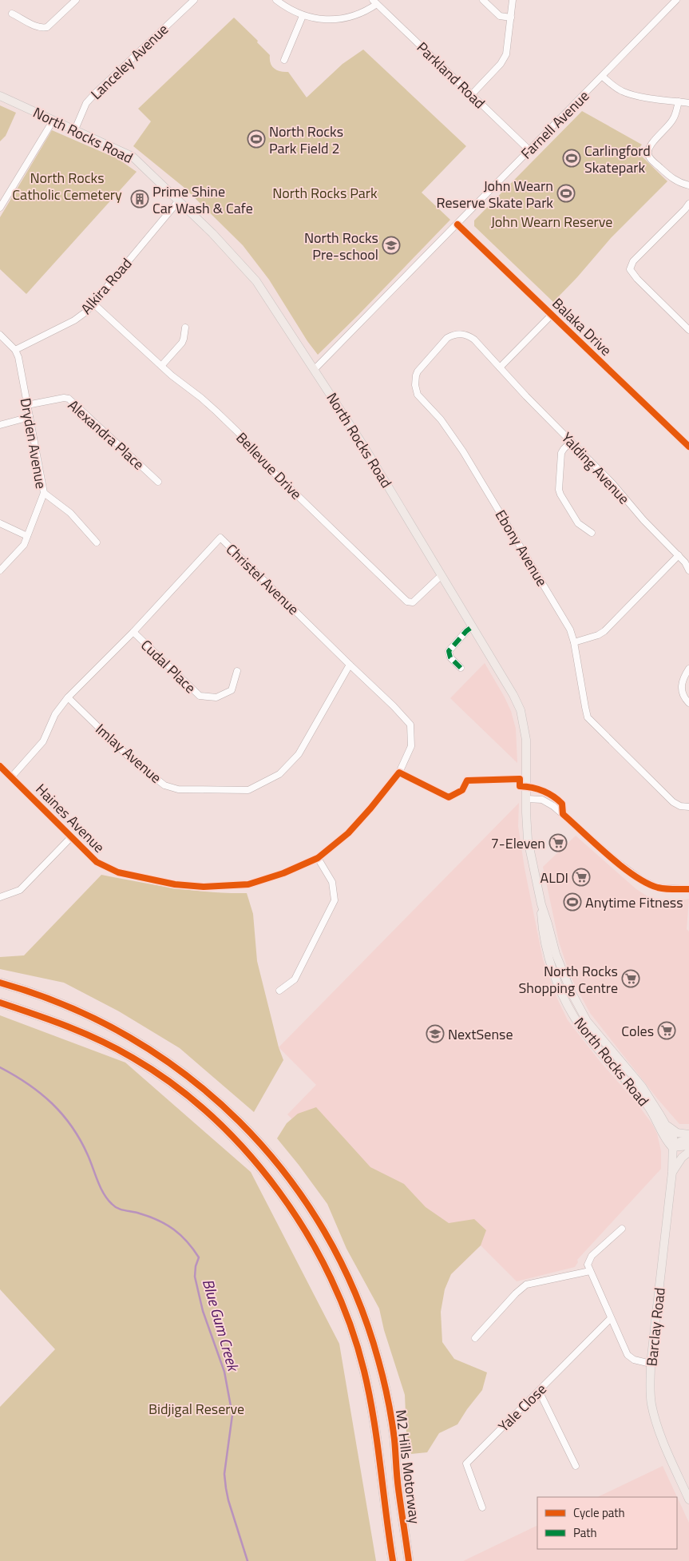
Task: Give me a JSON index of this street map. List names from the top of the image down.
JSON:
{
  "streets": {
    "highway": ["M2 Hills Motorway"],
    "main road": ["North Rocks Road", "Barclay Road"],
    "street": [
      "Lanceley Avenue",
      "Parkland Road",
      "Farnell Avenue",
      "Alkira Road",
      "Balaka Drive",
      "Alexandra Place",
      "Dryden Avenue",
      "Bellevue Drive",
      "Yalding Avenue",
      "Ebony Avenue",
      "Christel Avenue",
      "Cudal Place",
      "Imlay Avenue",
      "Haines Avenue",
      "Yale Close"
    ]
  },
  "crossings": [
    ["Lanceley Avenue", "North Rocks Road"],
    ["Parkland Road", "Farnell Avenue"],
    ["Farnell Avenue", "North Rocks Road"],
    ["Farnell Avenue", "Balaka Drive"],
    ["North Rocks Road", "Alkira Road"],
    ["North Rocks Road", "Bellevue Drive"],
    ["North Rocks Road", "Barclay Road"],
    ["Alkira Road", "Dryden Avenue"],
    ["Alkira Road", "Bellevue Drive"],
    ["Alexandra Place", "Dryden Avenue"],
    ["Yalding Avenue", "Ebony Avenue"],
    ["Christel Avenue", "Cudal Place"],
    ["Christel Avenue", "Imlay Avenue"],
    ["Christel Avenue", "Haines Avenue"]
  ],
  "water": ["Blue Gum Creek"],
  "parks": [
    "North Rocks Catholic Cemetery",
    "North Rocks Park",
    "John Wearn Reserve",
    "Bidjigal Reserve"
  ],
  "places": {
    "sports": [
      "North Rocks Park Field 2",
      "Carlingford Skatepark",
      "John Wearn Reserve Skate Park",
      "Anytime Fitness"
    ],
    "building": ["Prime Shine Car Wash & Cafe"],
    "school or university": ["North Rocks Pre-school", "NextSense"],
    "supermarket": [
      "7-Eleven",
      "ALDI",
      "North Rocks Shopping Centre",
      "Coles"
    ]
  },
  "legend": ["Cycle path", "Path"]
}
